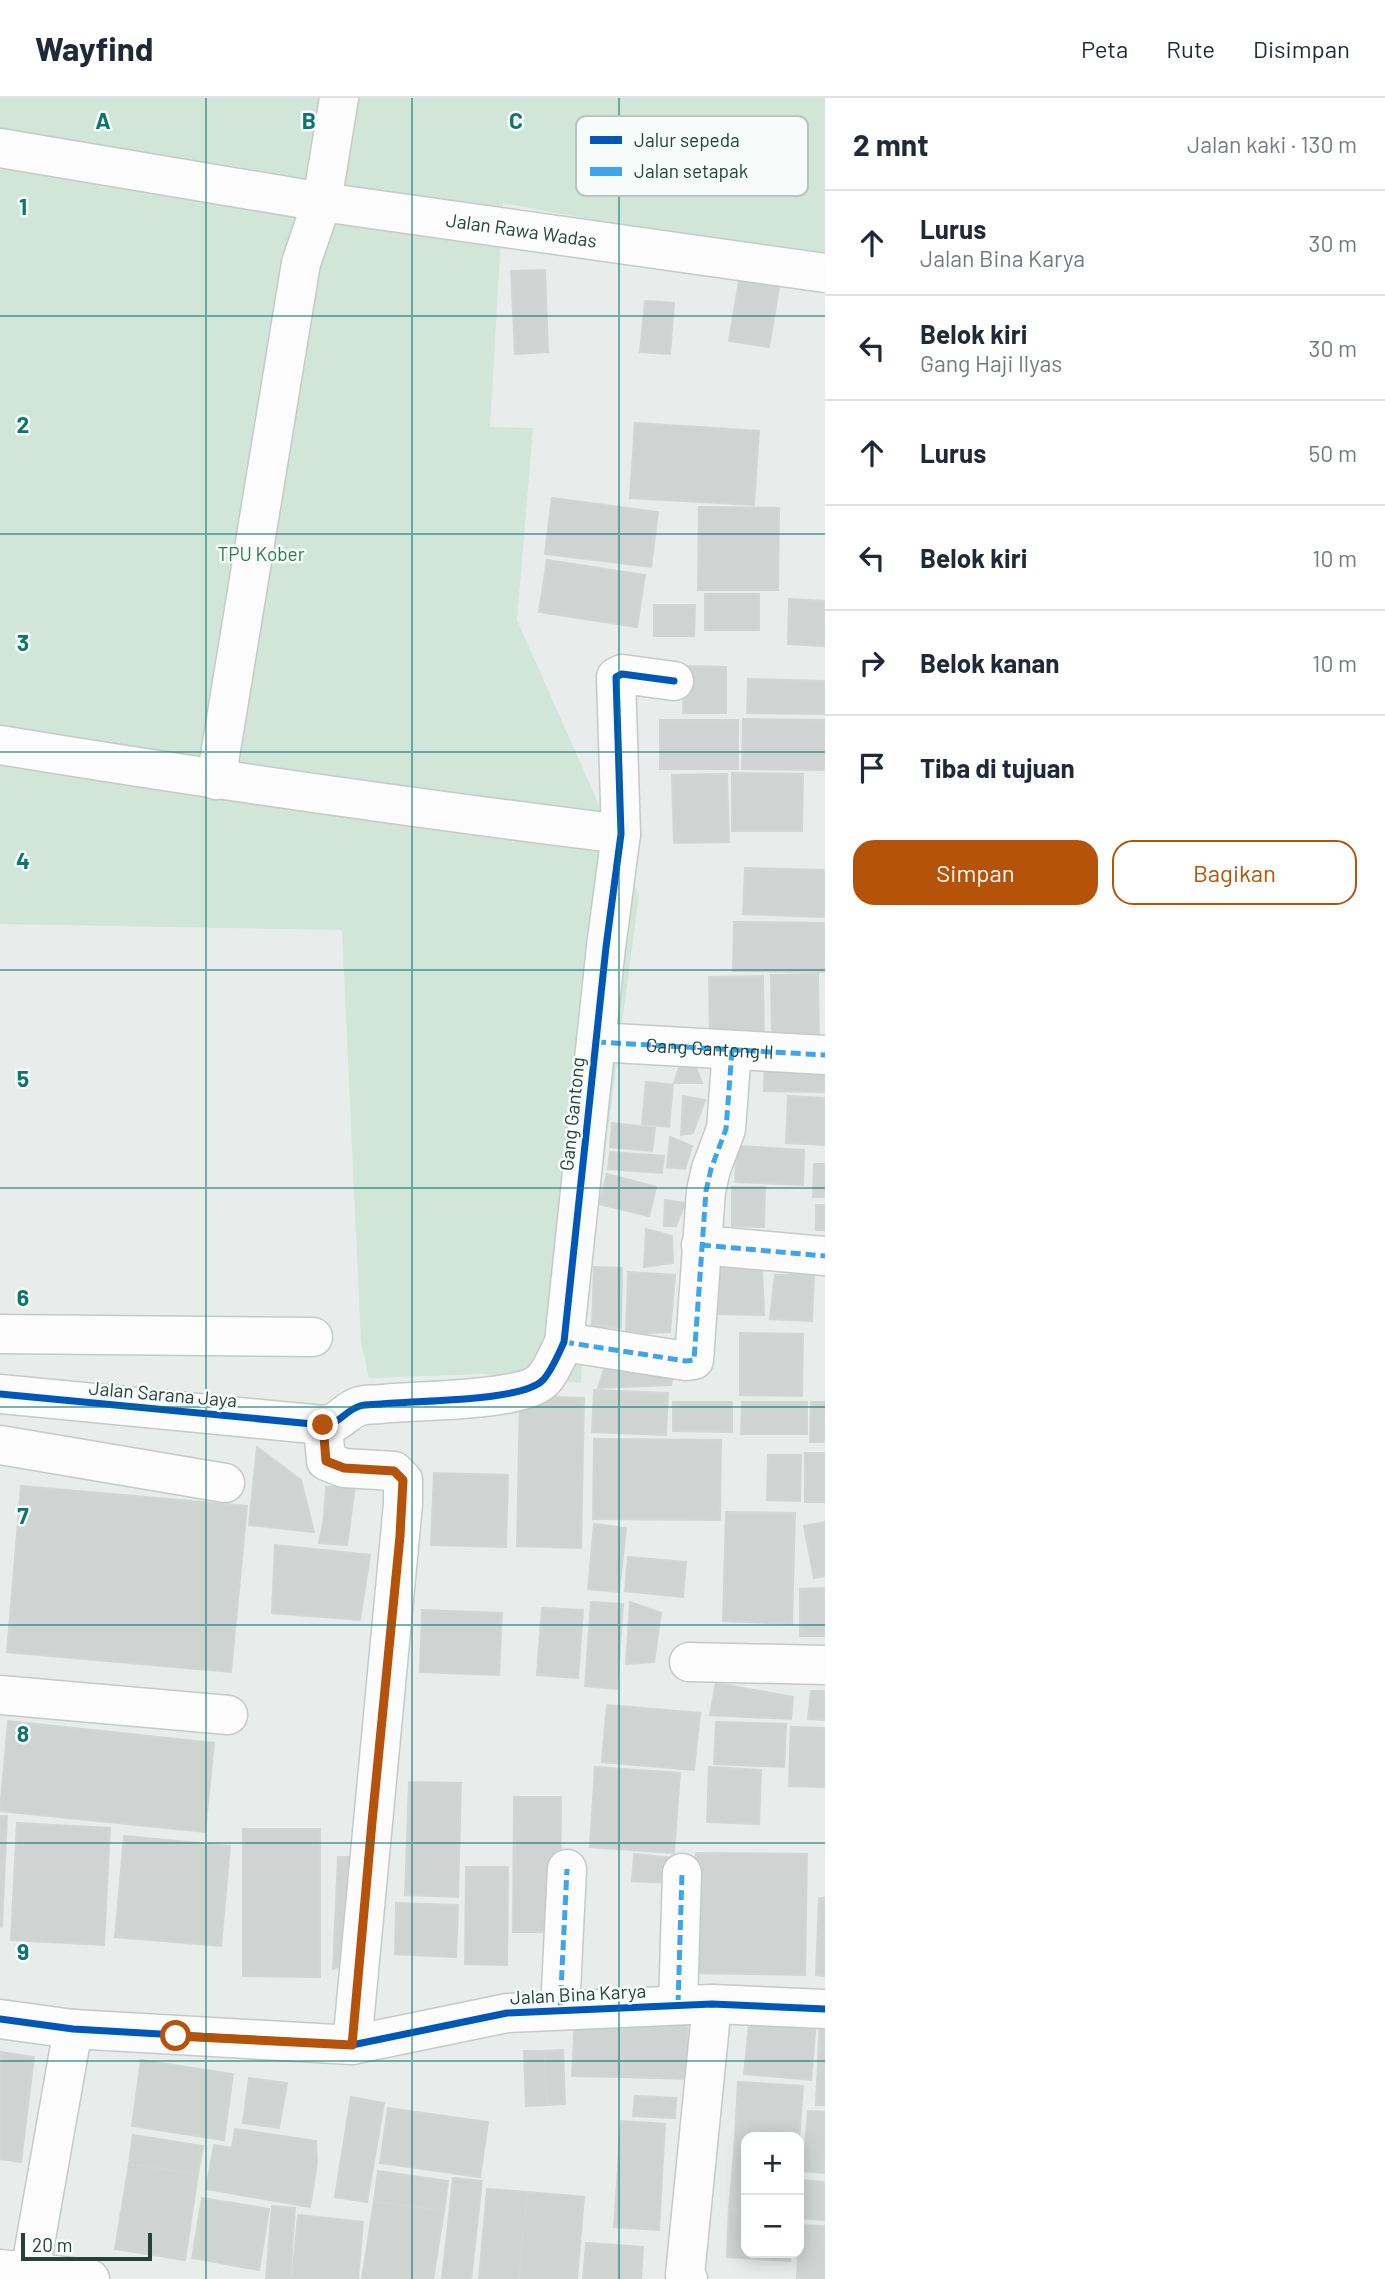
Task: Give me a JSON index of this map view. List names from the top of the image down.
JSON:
{
  "streets": {
    "street": [
      "Jalan Rawa Wadas",
      "Gang Gantong II",
      "Gang Gantong",
      "Jalan Sarana Jaya",
      "Jalan Bina Karya"
    ]
  },
  "crossings": [
    ["Gang Gantong II", "Gang Gantong"],
    ["Gang Gantong", "Jalan Sarana Jaya"]
  ],
  "parks": ["TPU Kober"],
  "legend": ["Jalur sepeda", "Jalan setapak"],
  "scale_bar": "20 m",
  "page": {
    "header": "Wayfind",
    "nav": ["Peta", "Rute", "Disimpan"],
    "heading": ["2 mnt", "Jalan kaki · 130 m"],
    "list": [
      ["Lurus", "Jalan Bina Karya", "30 m"],
      ["Belok kiri", "Gang Haji Ilyas", "30 m"],
      ["Lurus", "50 m"],
      ["Belok kiri", "10 m"],
      ["Belok kanan", "10 m"],
      "Tiba di tujuan"
    ],
    "buttons": ["Simpan", "Bagikan"],
    "map_buttons": ["+", "−"],
    "scale": "20 m"
  },
  "grid": {
    "columns": ["A", "B", "C"],
    "rows": [
      "1",
      "2",
      "3",
      "4",
      "5",
      "6",
      "7",
      "8",
      "9"
    ]
  }
}
